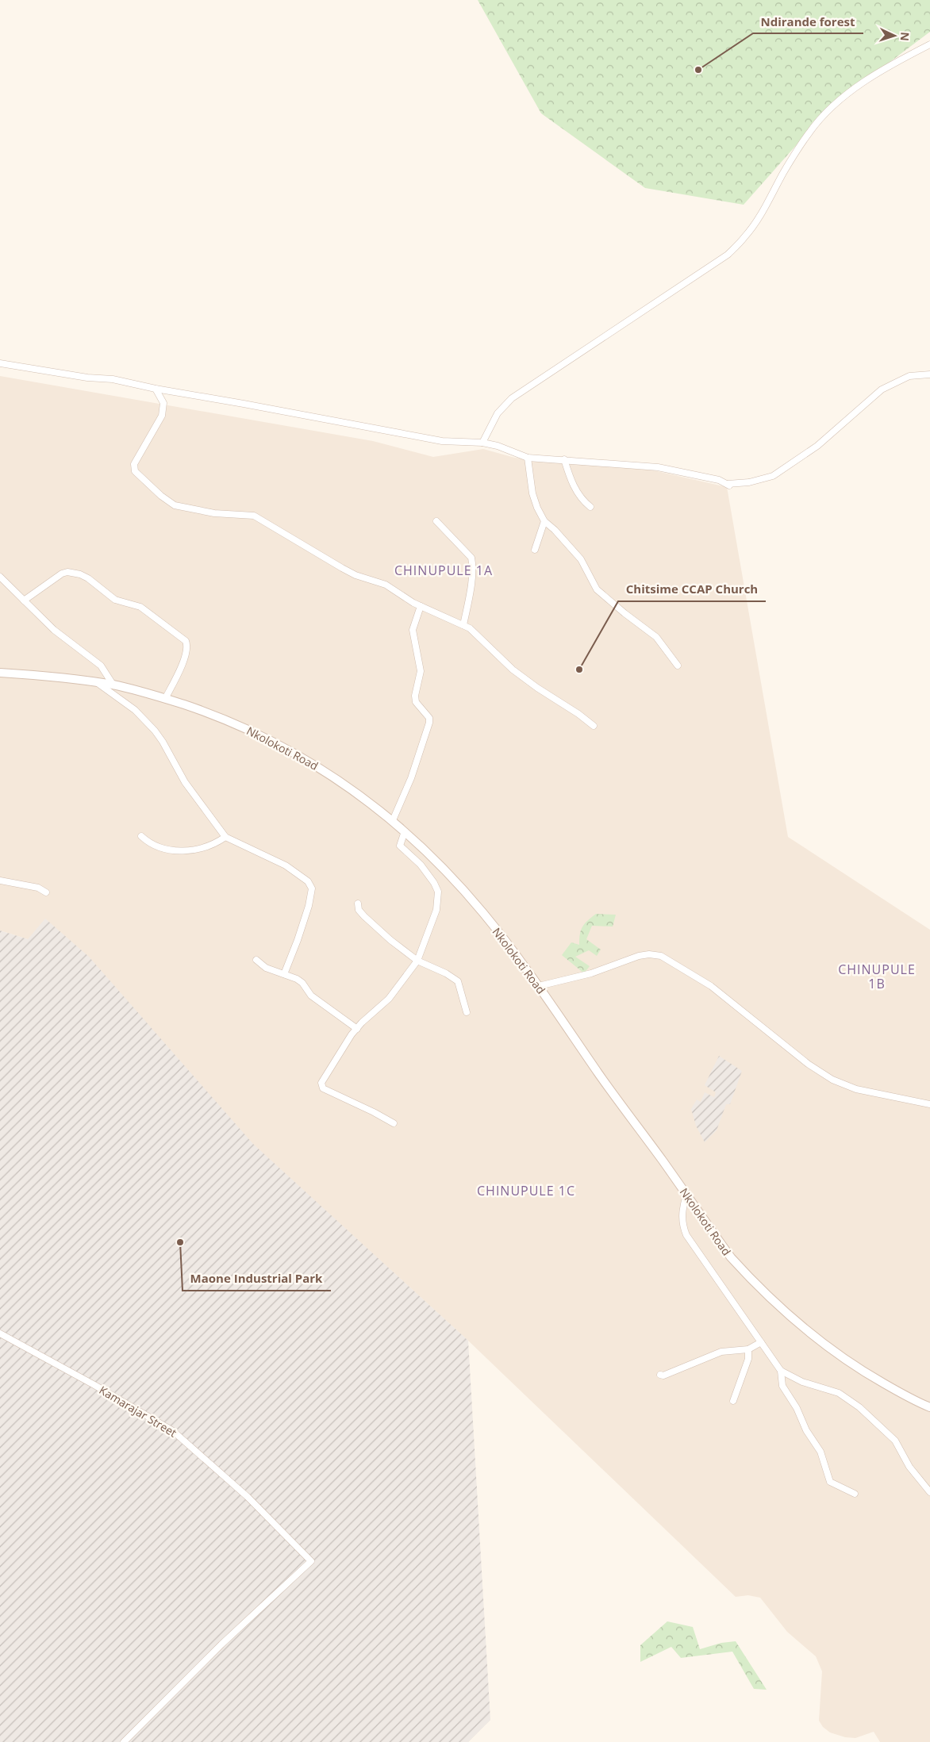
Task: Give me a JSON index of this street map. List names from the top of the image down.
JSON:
{
  "streets": {
    "main road": ["Nkolokoti Road"],
    "street": ["Kamarajar Street"]
  },
  "districts": ["CHINUPULE 1A", "CHINUPULE 1B", "CHINUPULE 1C"],
  "places": ["Ndirande forest", "Chitsime CCAP Church", "Maone Industrial Park"],
  "north": "right"
}
